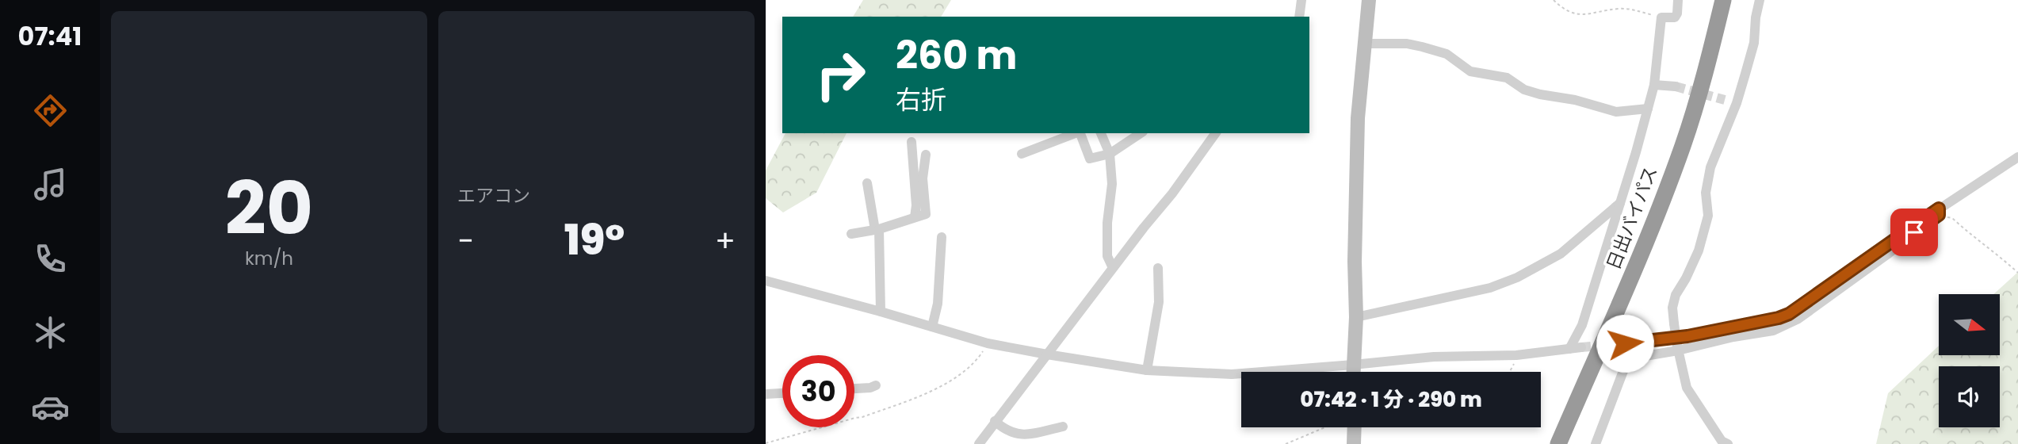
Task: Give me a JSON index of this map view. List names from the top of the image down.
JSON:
{
  "streets": {
    "highway": ["日出バイパス"]
  },
  "north": "right",
  "page": {
    "tabs": "07:41",
    "tile": [
      ["20", "km/h"],
      "エアコン"
    ],
    "turn": ["260 m", "右折"],
    "heat": ["−", "19°", "+"],
    "limit": "30",
    "trip": "07:42 · 1 分 · 290 m"
  }
}
